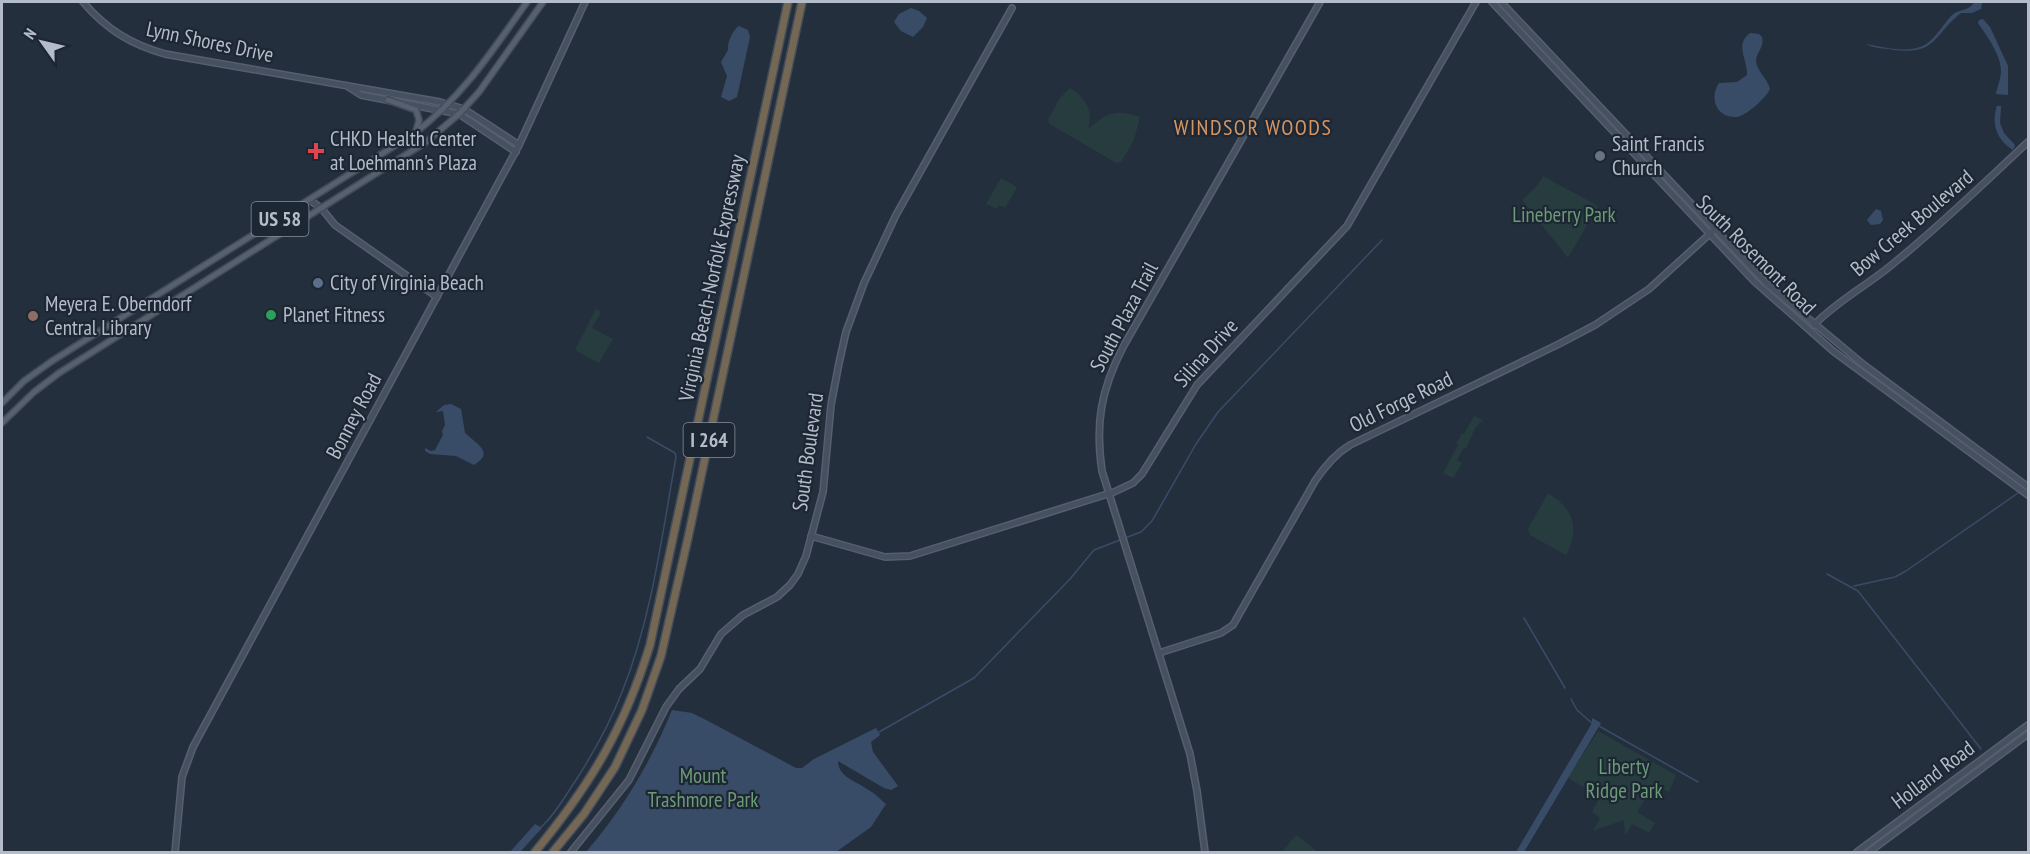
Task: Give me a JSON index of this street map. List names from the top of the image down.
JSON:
{
  "streets": {
    "highway": ["Virginia Beach-Norfolk Expressway", "I 264"],
    "main road": [
      "Lynn Shores Drive",
      "US 58",
      "Bow Creek Boulevard",
      "South Rosemont Road",
      "South Plaza Trail",
      "Silina Drive",
      "Old Forge Road",
      "Bonney Road",
      "South Boulevard",
      "Holland Road"
    ]
  },
  "crossings": [
    ["Lynn Shores Drive", "US 58"],
    ["Lynn Shores Drive", "Bonney Road"],
    ["Bow Creek Boulevard", "South Rosemont Road"],
    ["South Rosemont Road", "Old Forge Road"],
    ["South Plaza Trail", "Silina Drive"],
    ["South Plaza Trail", "Old Forge Road"],
    ["Silina Drive", "South Boulevard"]
  ],
  "districts": ["WINDSOR WOODS"],
  "parks": ["Lineberry Park", "Liberty Ridge Park", "Mount Trashmore Park"],
  "places": {
    "health": ["CHKD Health Center at Loehmann's Plaza"],
    "other": [
      "Saint Francis Church",
      "City of Virginia Beach",
      "Planet Fitness",
      "Meyera E. Oberndorf Central Library"
    ]
  },
  "north": "top left"
}
